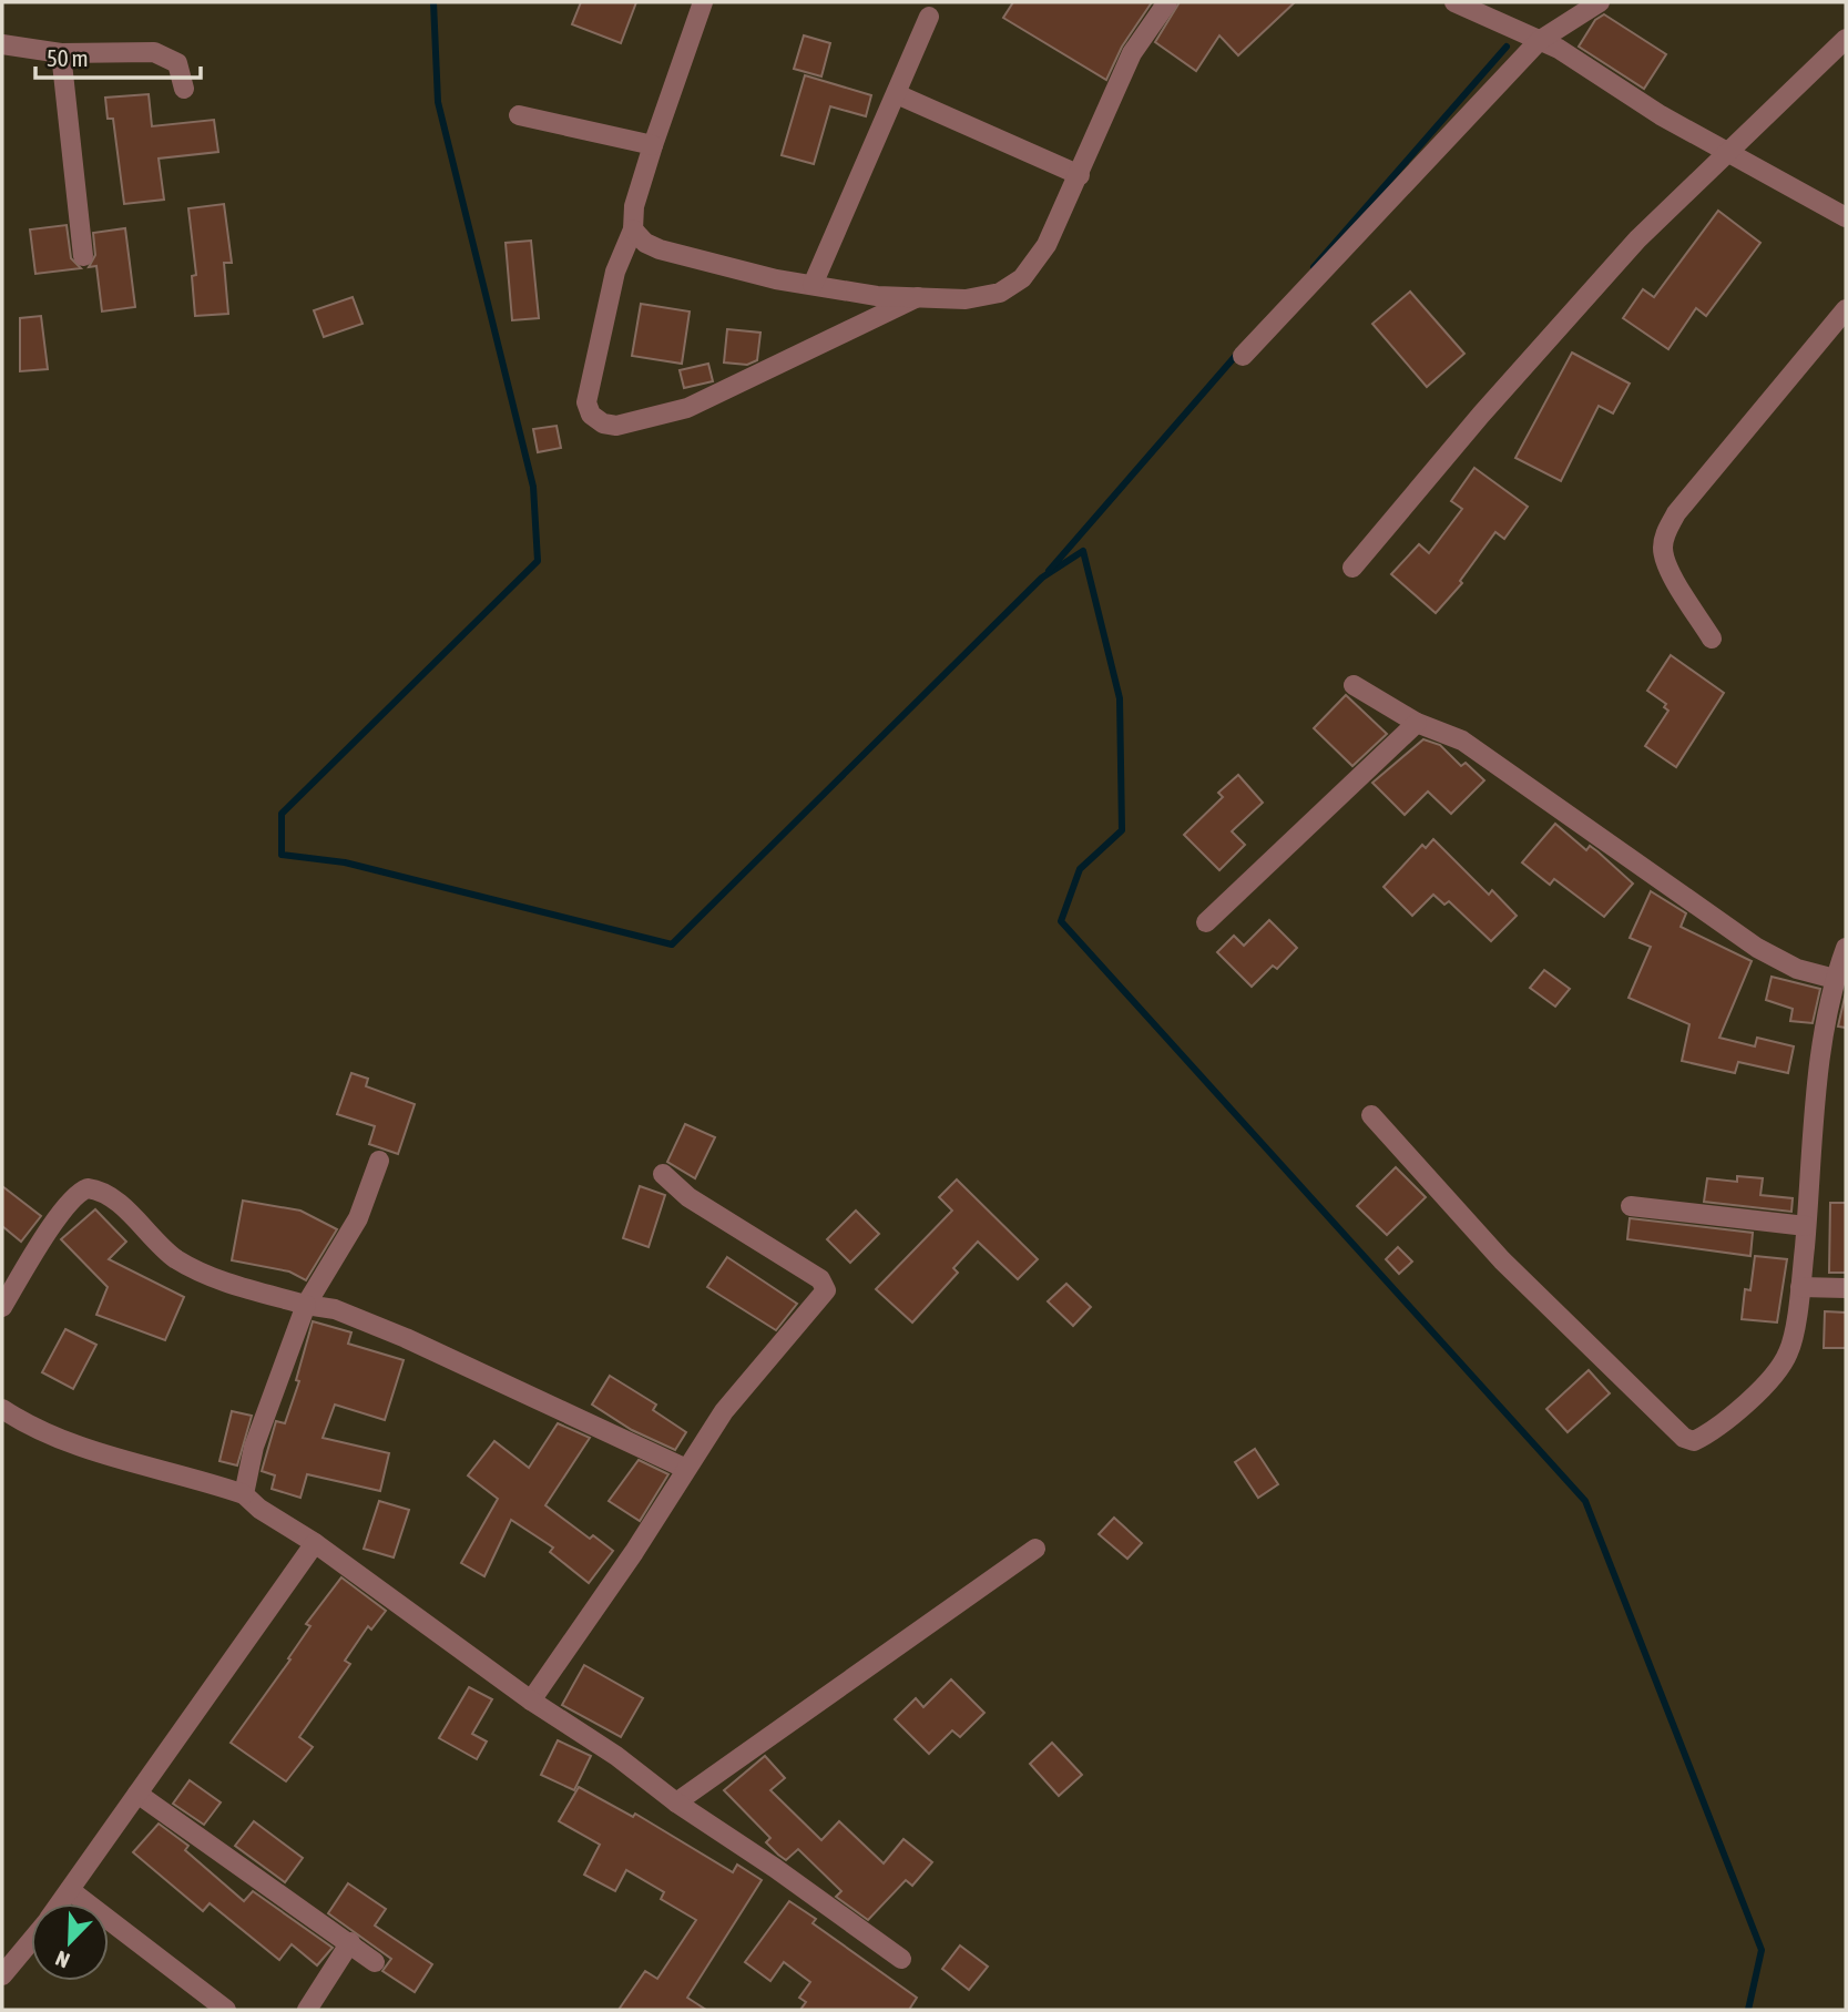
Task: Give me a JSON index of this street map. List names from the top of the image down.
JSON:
{
  "scale_bar": "50 m",
  "north": "bottom left"
}
